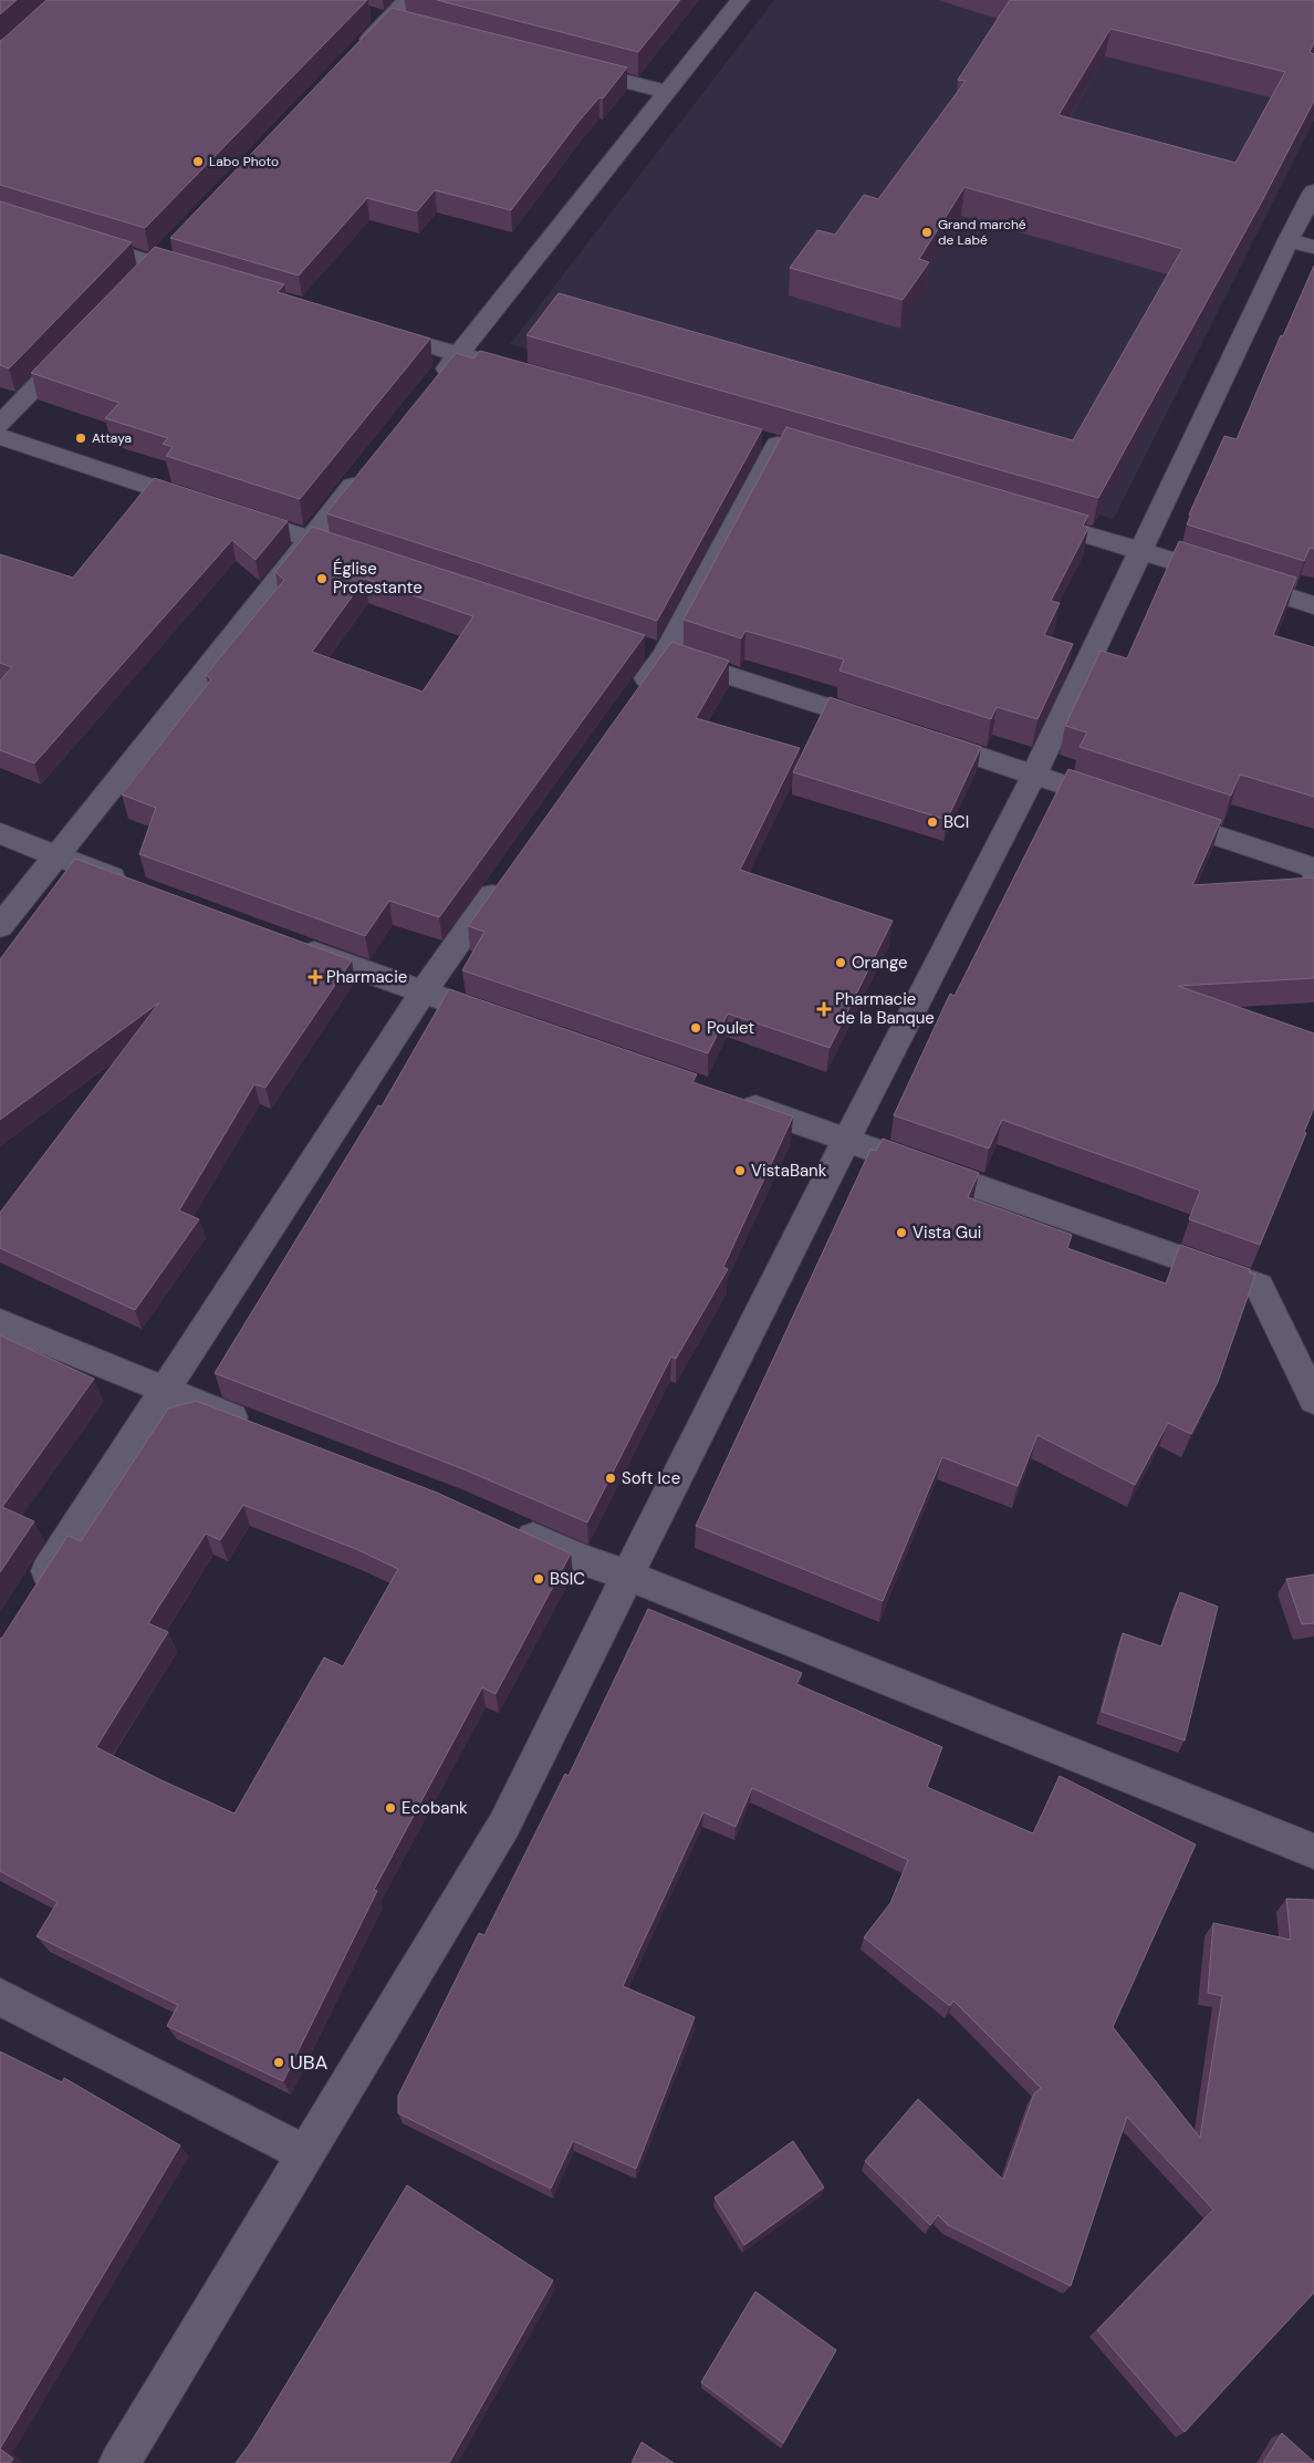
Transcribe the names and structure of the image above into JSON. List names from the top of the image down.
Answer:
{
  "places": {
    "other": [
      "Labo Photo",
      "Grand marché de Labé",
      "Attaya",
      "Église Protestante",
      "BCI",
      "Orange",
      "Poulet",
      "VistaBank",
      "Vista Gui",
      "Soft Ice",
      "BSIC",
      "Ecobank",
      "UBA"
    ],
    "health": ["Pharmacie", "Pharmacie de la Banque"]
  }
}
